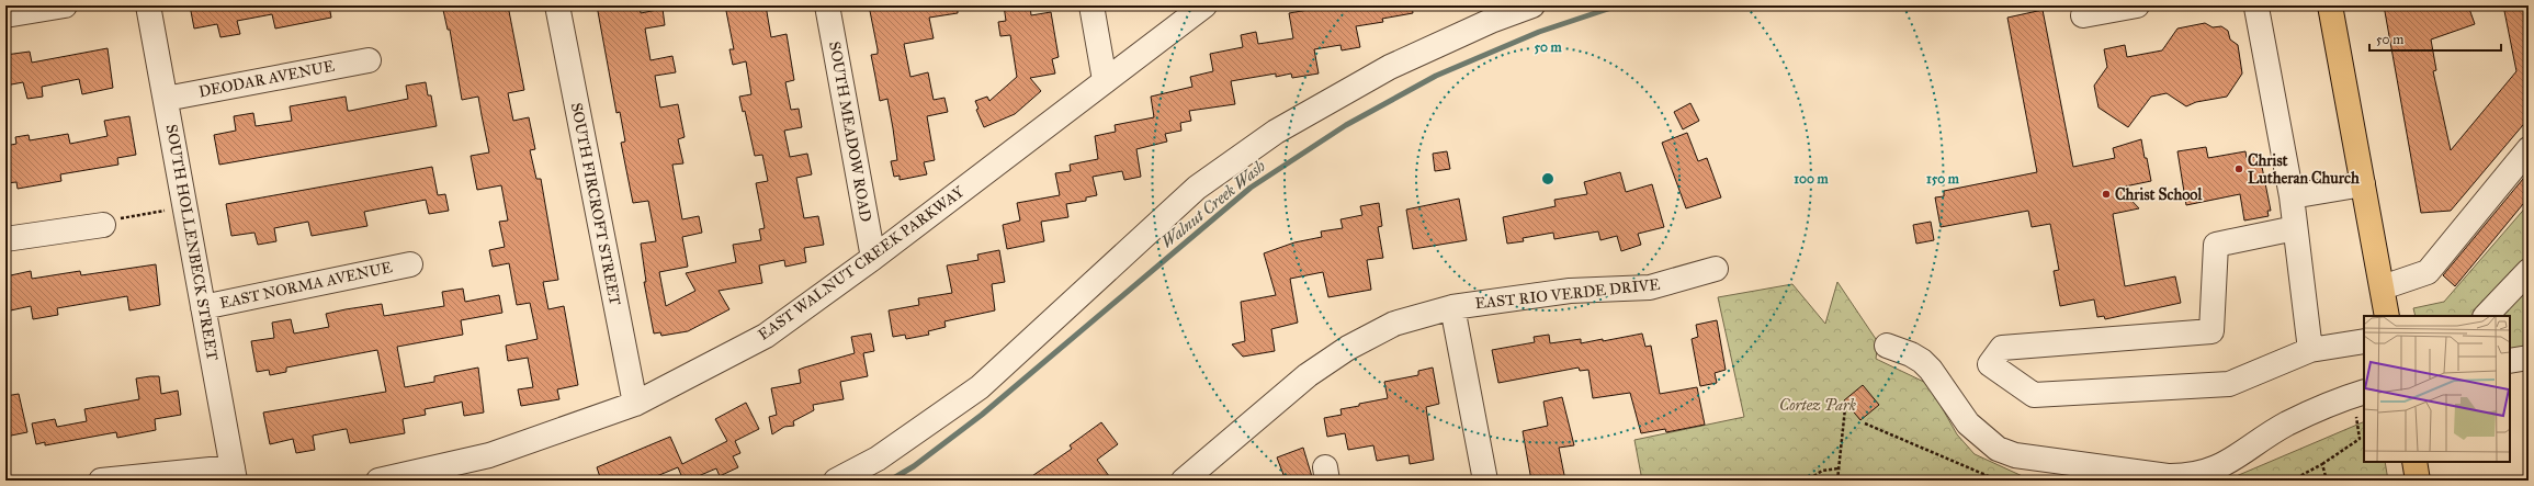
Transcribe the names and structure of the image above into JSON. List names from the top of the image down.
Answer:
{
  "streets": {
    "street": [
      "DEODAR AVENUE",
      "SOUTH MEADOW ROAD",
      "SOUTH FIRCROFT STREET",
      "SOUTH HOLLENBECK STREET",
      "EAST WALNUT CREEK PARKWAY",
      "EAST NORMA AVENUE",
      "EAST RIO VERDE DRIVE"
    ]
  },
  "crossings": [
    ["DEODAR AVENUE", "SOUTH HOLLENBECK STREET"],
    ["SOUTH MEADOW ROAD", "EAST WALNUT CREEK PARKWAY"],
    ["SOUTH FIRCROFT STREET", "EAST WALNUT CREEK PARKWAY"],
    ["SOUTH HOLLENBECK STREET", "EAST NORMA AVENUE"]
  ],
  "water": ["Walnut Creek Wash"],
  "parks": ["Cortez Park"],
  "places": ["Christ Lutheran Church", "Christ School"],
  "scale_bar": "50 m",
  "rings": ["50 m", "100 m", "150 m"]
}
